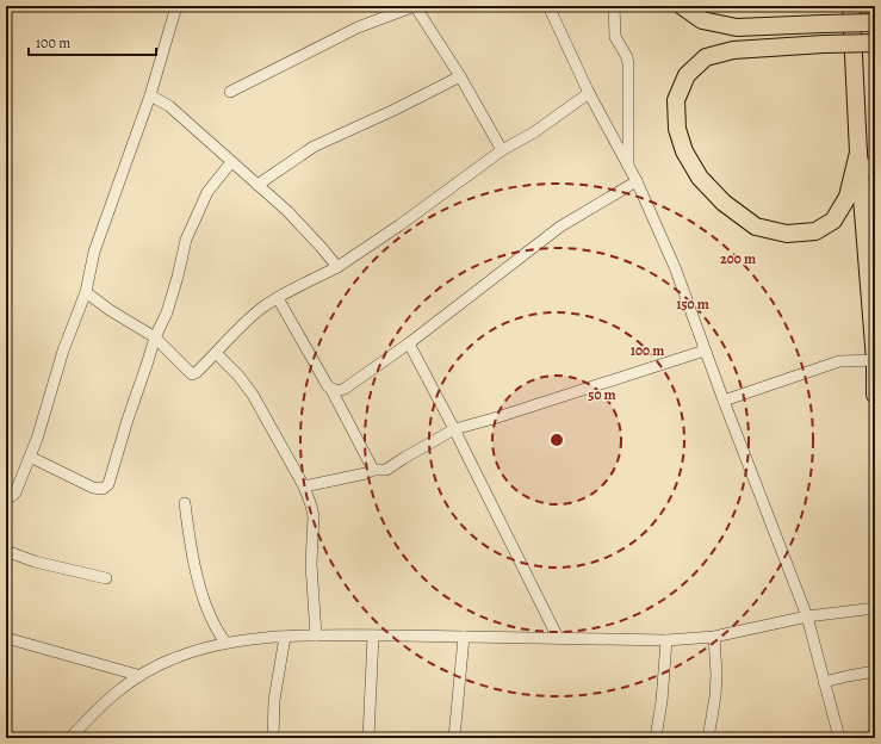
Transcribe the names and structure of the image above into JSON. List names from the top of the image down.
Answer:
{
  "scale_bar": "100 m",
  "rings": [
    "200 m",
    "150 m",
    "100 m",
    "50 m"
  ]
}
